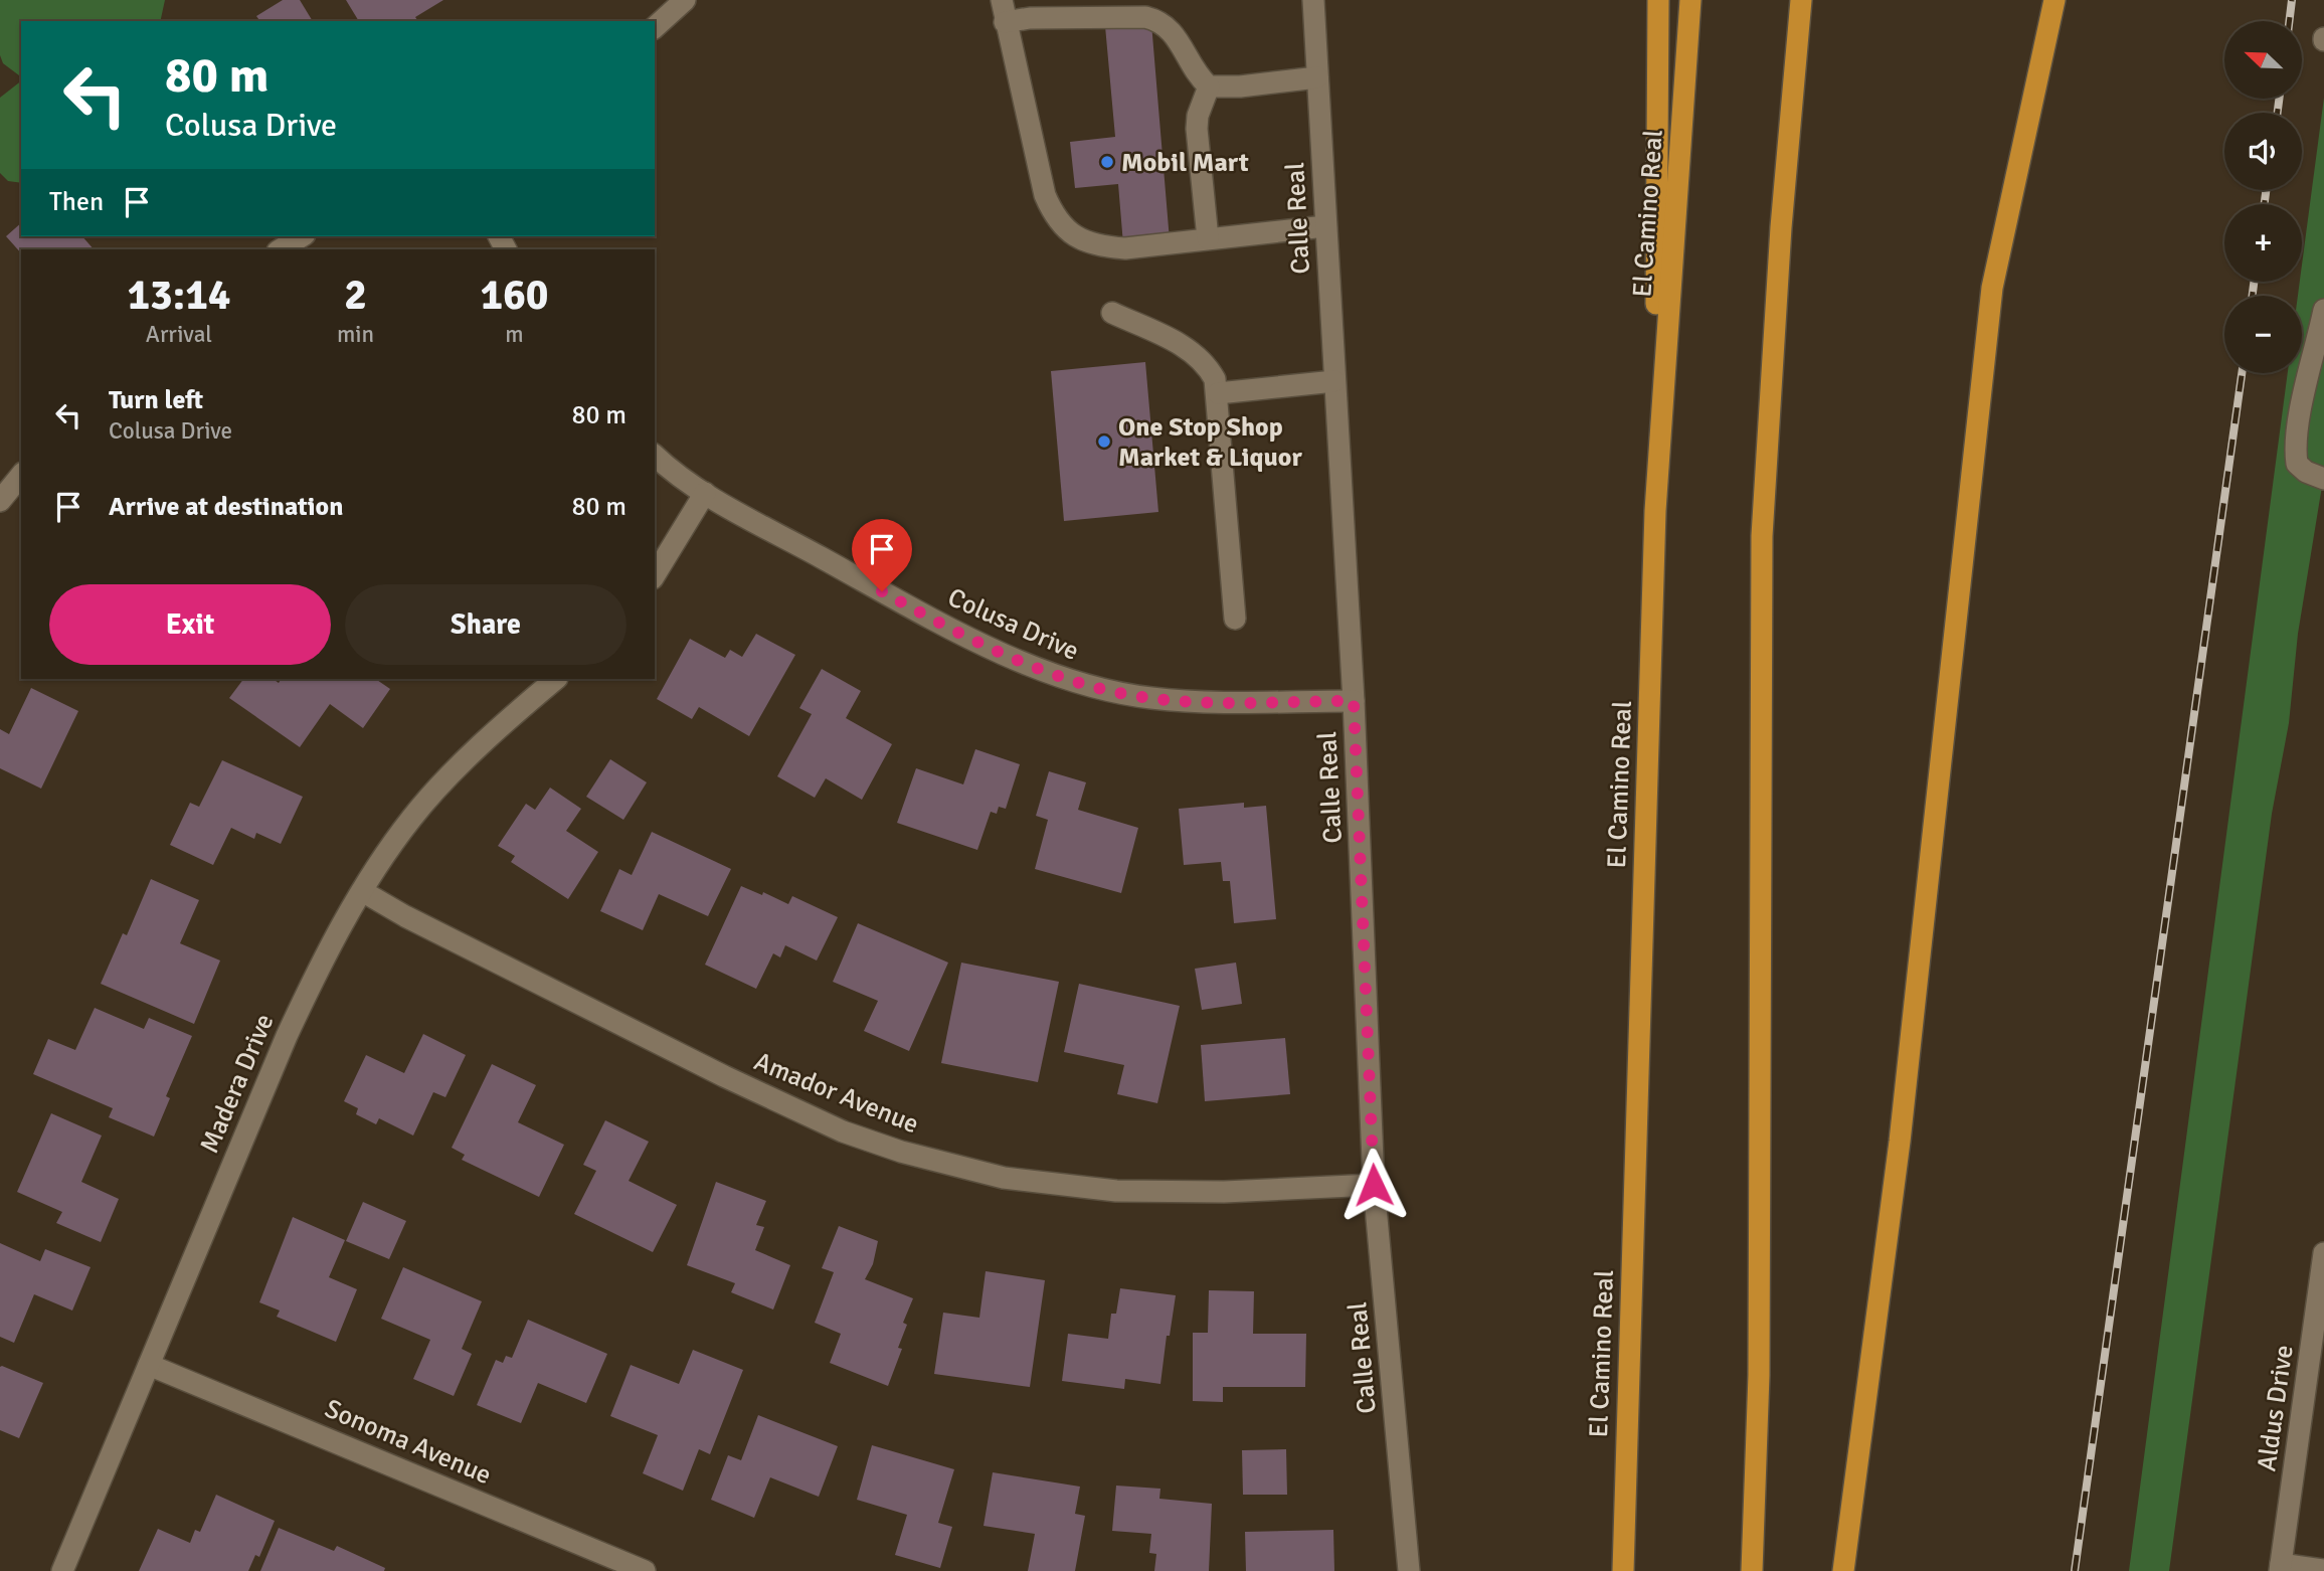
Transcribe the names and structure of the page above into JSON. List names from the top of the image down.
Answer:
{
  "streets": {
    "highway": ["El Camino Real"],
    "street": [
      "Calle Real",
      "Colusa Drive",
      "Madera Drive",
      "Amador Avenue",
      "Aldus Drive",
      "Sonoma Avenue"
    ]
  },
  "crossings": [
    ["Calle Real", "Colusa Drive"],
    ["Calle Real", "Amador Avenue"],
    ["Madera Drive", "Amador Avenue"],
    ["Madera Drive", "Sonoma Avenue"]
  ],
  "places": ["Mobil Mart", "One Stop Shop Market & Liquor"],
  "north": "top left",
  "page": {
    "map_buttons": ["+", "−"],
    "turn": ["80 m", "Colusa Drive"],
    "then": "Then",
    "eta": [
      "13:14",
      "Arrival",
      "2",
      "min",
      "160",
      "m"
    ],
    "list": [
      {
        "name": "Turn left",
        "note": "Colusa Drive",
        "value": "80 m"
      },
      {
        "name": "Arrive at destination",
        "value": "80 m"
      }
    ],
    "buttons": ["Exit", "Share"]
  }
}
